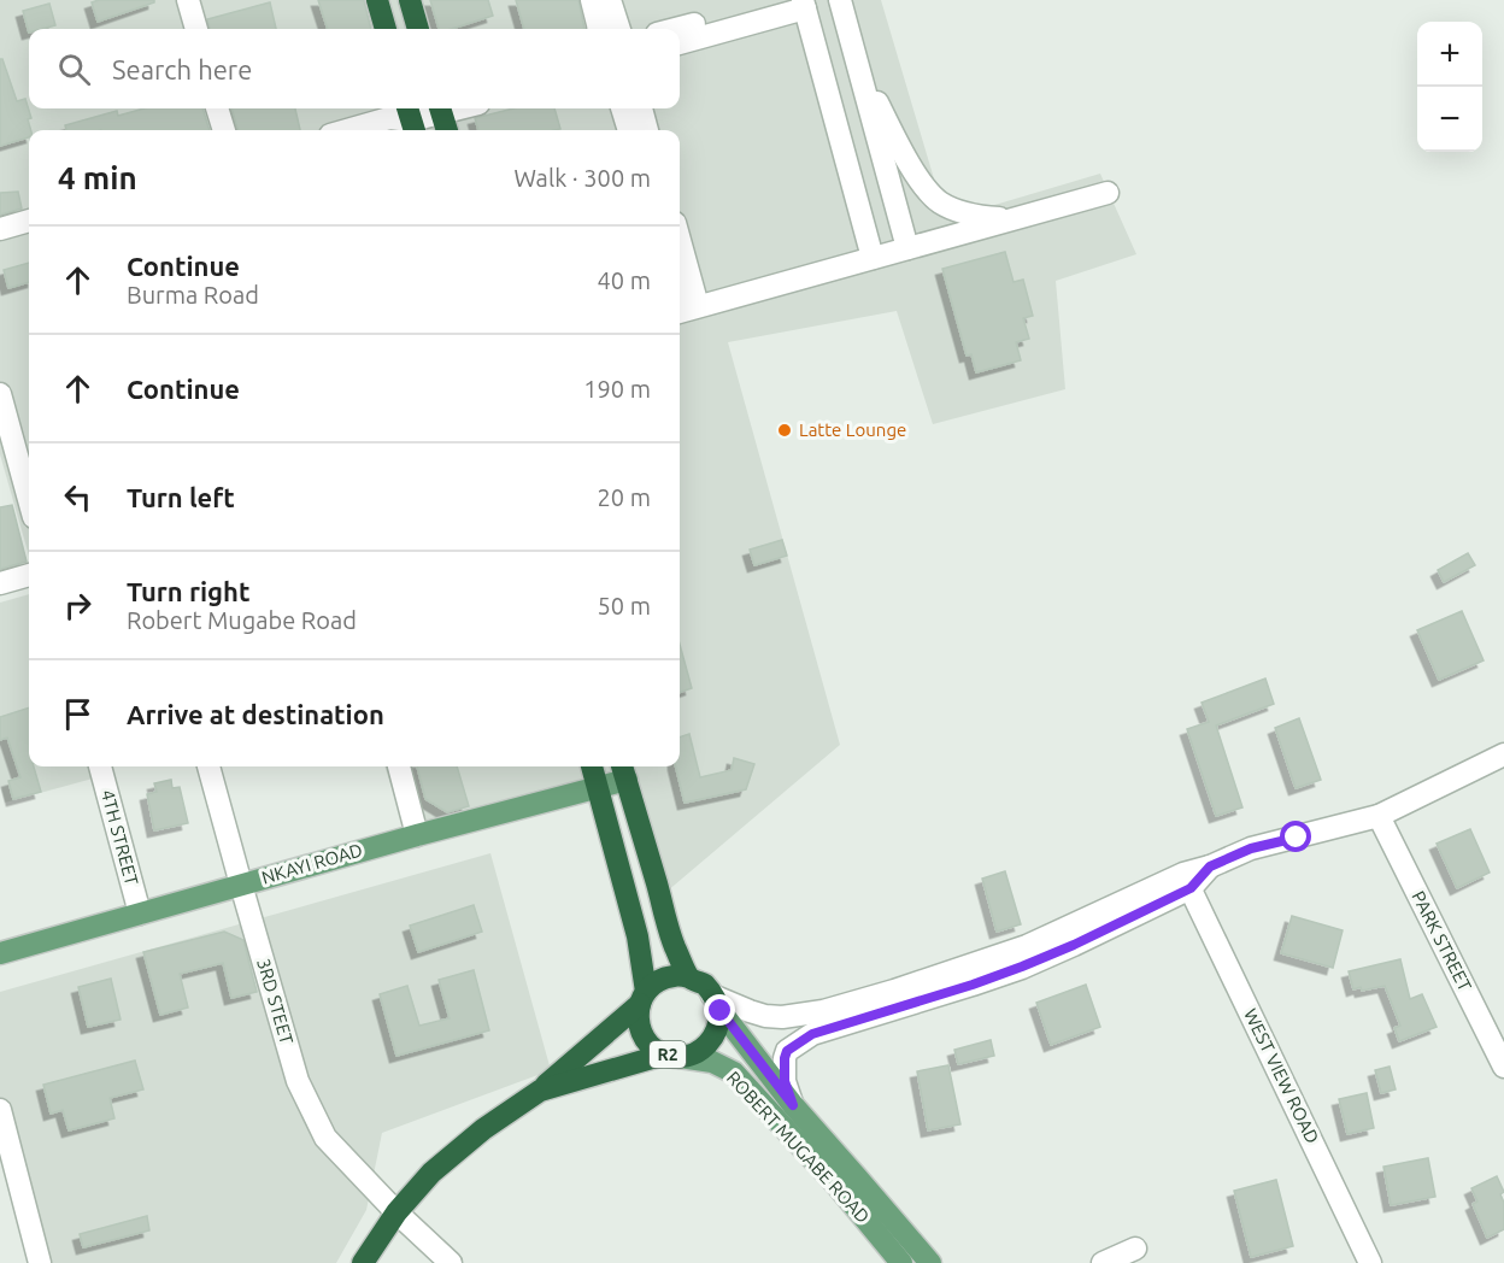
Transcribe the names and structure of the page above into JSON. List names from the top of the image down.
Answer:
{
  "streets": {
    "highway": ["R2"],
    "main road": ["NKAYI ROAD", "ROBERT MUGABE ROAD"],
    "street": [
      "4TH STREET",
      "PARK STREET",
      "3RD STEET",
      "WEST VIEW ROAD"
    ]
  },
  "crossings": [
    ["4TH STREET", "NKAYI ROAD"],
    ["NKAYI ROAD", "3RD STEET"],
    ["NKAYI ROAD", "R2"],
    ["3RD STEET", "R2"],
    ["R2", "ROBERT MUGABE ROAD"]
  ],
  "places": ["Latte Lounge"],
  "page": {
    "map_buttons": ["+", "−"],
    "search": "Search here",
    "heading": ["4 min", "Walk · 300 m"],
    "list": [
      ["Continue", "Burma Road", "40 m"],
      ["Continue", "190 m"],
      ["Turn left", "20 m"],
      ["Turn right", "Robert Mugabe Road", "50 m"],
      "Arrive at destination"
    ]
  }
}
